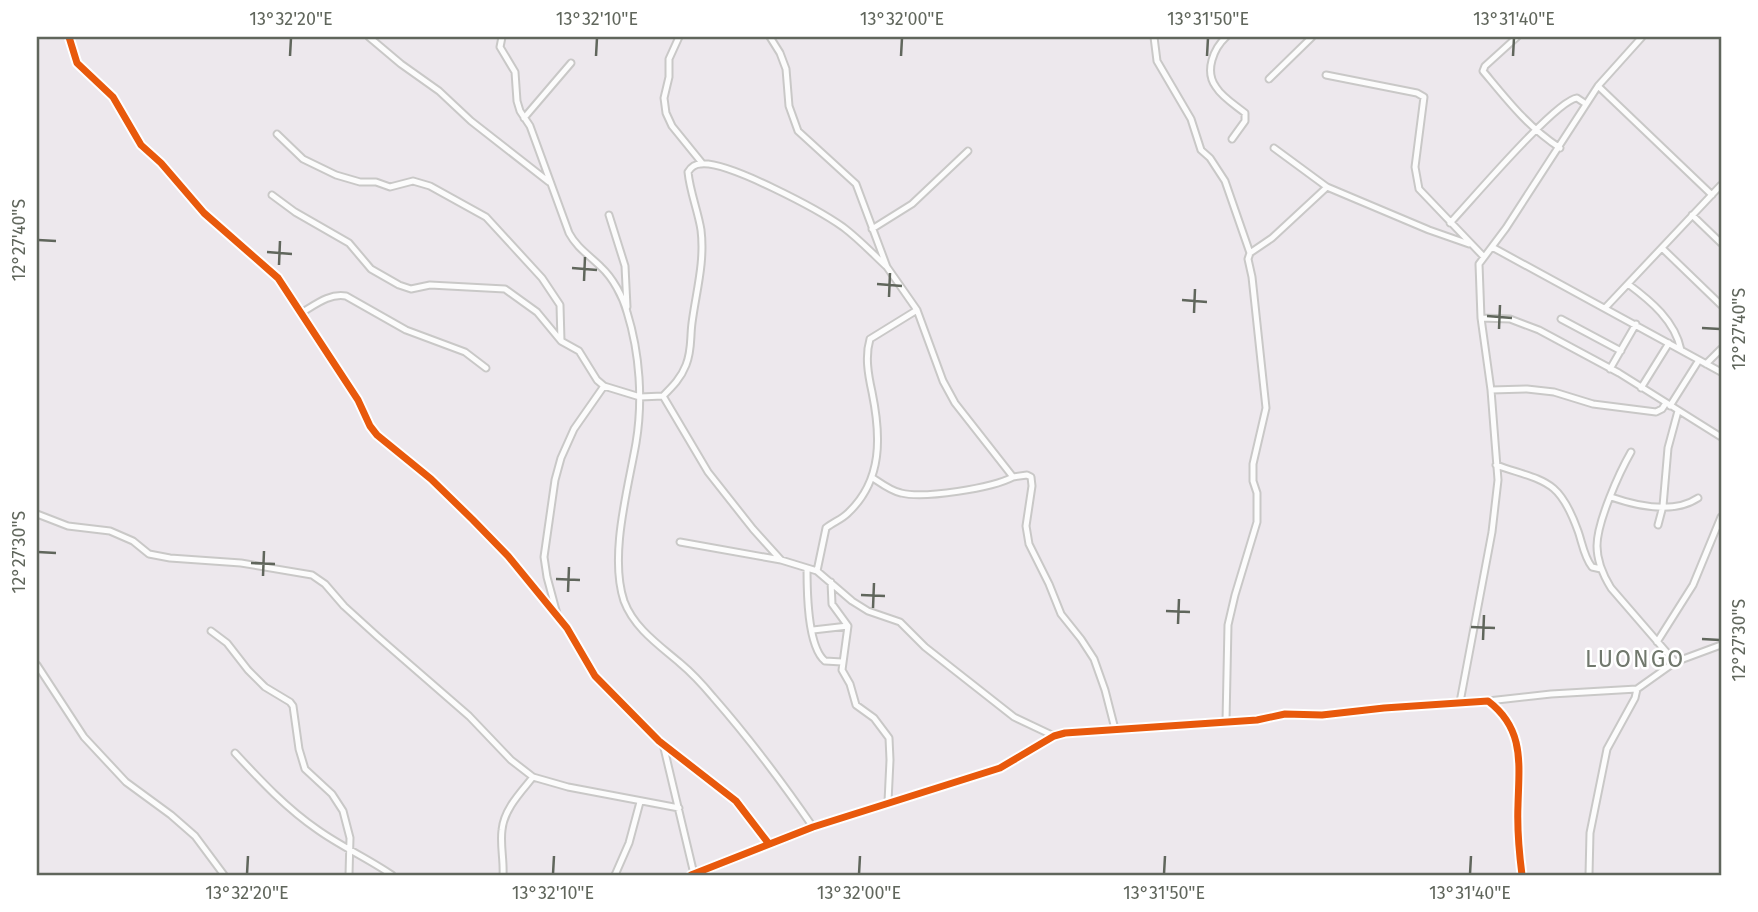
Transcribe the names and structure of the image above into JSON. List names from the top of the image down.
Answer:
{
  "districts": ["LUONGO"],
  "coordinates": [
    "13°32'20\"E",
    "13°32'10\"E",
    "13°32'00\"E",
    "13°31'50\"E",
    "13°31'40\"E",
    "12°27'40\"S",
    "12°27'30\"S"
  ]
}
